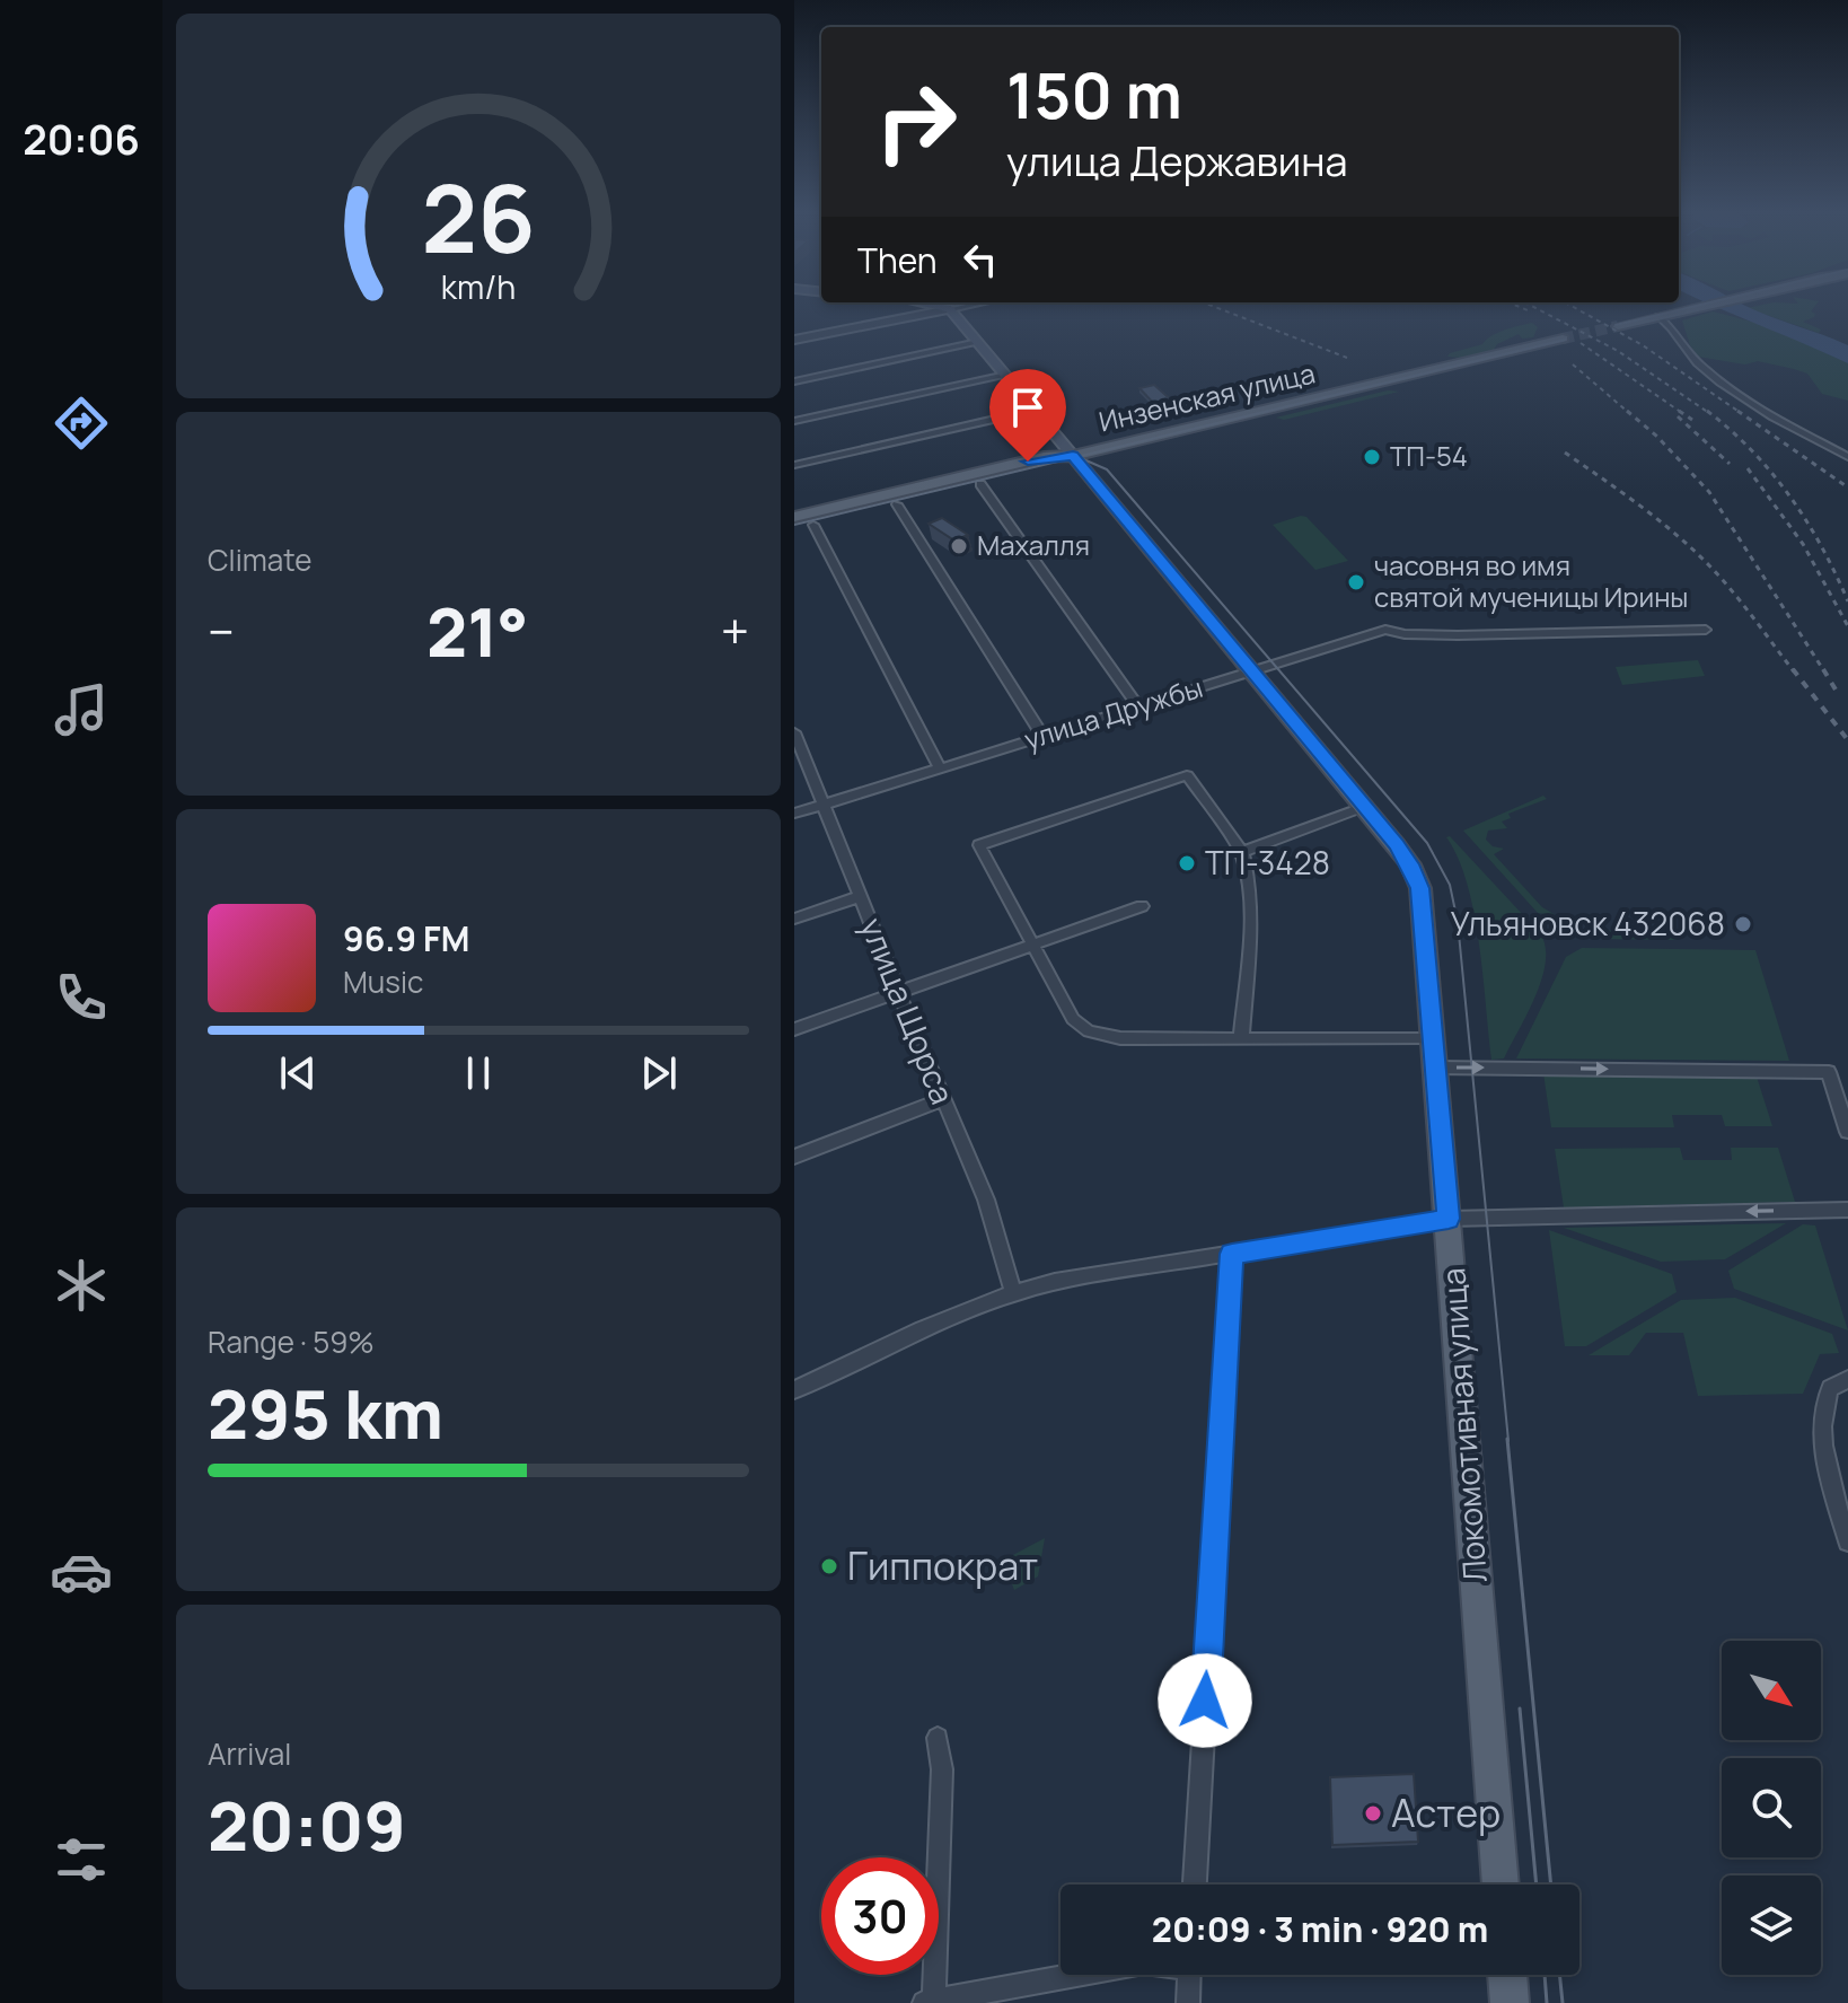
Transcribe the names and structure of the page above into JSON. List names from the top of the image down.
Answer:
{
  "streets": {
    "main road": ["Инзенская улица", "Локомотивная улица"],
    "street": ["улица Дружбы", "улица Щорса"]
  },
  "crossings": [
    ["Инзенская улица", "Локомотивная улица"],
    ["улица Дружбы", "улица Щорса"],
    ["улица Дружбы", "Локомотивная улица"]
  ],
  "places": [
    "ТП-54",
    "Махалля",
    "часовня во имя святой мученицы Ирины",
    "ТП-3428",
    "Ульяновск 432068",
    "Гиппократ",
    "Астер"
  ],
  "north": "bottom right",
  "page": {
    "tabs": "20:06",
    "turn": ["150 m", "улица Державина"],
    "then": "Then",
    "tile": [
      "Climate",
      ["Range · 59%", "295 km"],
      ["Arrival", "20:09"]
    ],
    "heat": ["−", "21°", "+"],
    "song": ["96.9 FM", "Music"],
    "limit": "30",
    "trip": "20:09 · 3 min · 920 m",
    "gauge": ["26", "km/h"]
  }
}
